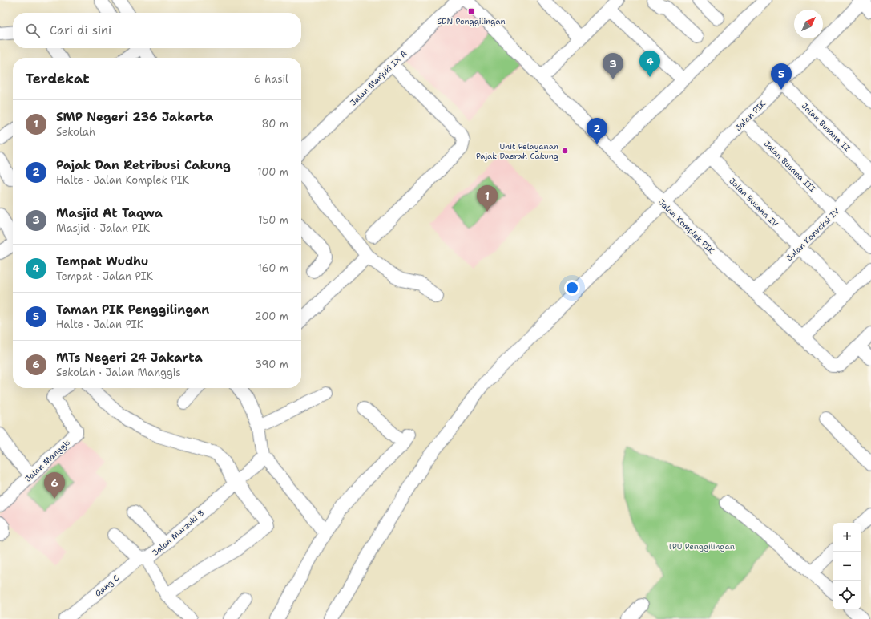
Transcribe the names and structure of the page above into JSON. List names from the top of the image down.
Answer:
{
  "streets": {
    "street": [
      "Jalan Marjuki IX A",
      "Jalan PIK",
      "Jalan Busana II",
      "Jalan Busana III",
      "Jalan Busana IV",
      "Jalan Komplek PIK",
      "Jalan Konveksi IV",
      "Jalan Manggis",
      "Jalan Marzuki 8",
      "Gang C"
    ]
  },
  "crossings": [
    ["Jalan PIK", "Jalan Busana II"],
    ["Jalan PIK", "Jalan Busana III"],
    ["Jalan PIK", "Jalan Busana IV"],
    ["Jalan PIK", "Jalan Komplek PIK"],
    ["Jalan Busana III", "Jalan Konveksi IV"],
    ["Jalan Busana IV", "Jalan Konveksi IV"],
    ["Jalan Komplek PIK", "Jalan Konveksi IV"],
    ["Jalan Marzuki 8", "Gang C"]
  ],
  "parks": ["TPU Penggilingan"],
  "places": {
    "transit": ["SDN Penggilingan"],
    "other": ["Unit Pelayanan Pajak Daerah Cakung"]
  },
  "north": "top right",
  "page": {
    "search": "Cari di sini",
    "pins": [
      "4",
      "3",
      "5",
      "2",
      "1",
      "6"
    ],
    "heading": ["Terdekat", "6 hasil"],
    "list": [
      {
        "mark": "1",
        "name": "SMP Negeri 236 Jakarta",
        "note": "Sekolah",
        "value": "80 m"
      },
      {
        "mark": "2",
        "name": "Pajak Dan Retribusi Cakung",
        "note": "Halte · Jalan Komplek PIK",
        "value": "100 m"
      },
      {
        "mark": "3",
        "name": "Masjid At Taqwa",
        "note": "Masjid · Jalan PIK",
        "value": "150 m"
      },
      {
        "mark": "4",
        "name": "Tempat Wudhu",
        "note": "Tempat · Jalan PIK",
        "value": "160 m"
      },
      {
        "mark": "5",
        "name": "Taman PIK Penggilingan",
        "note": "Halte · Jalan PIK",
        "value": "200 m"
      },
      {
        "mark": "6",
        "name": "MTs Negeri 24 Jakarta",
        "note": "Sekolah · Jalan Manggis",
        "value": "390 m"
      }
    ],
    "map_buttons": ["+", "−"]
  }
}
